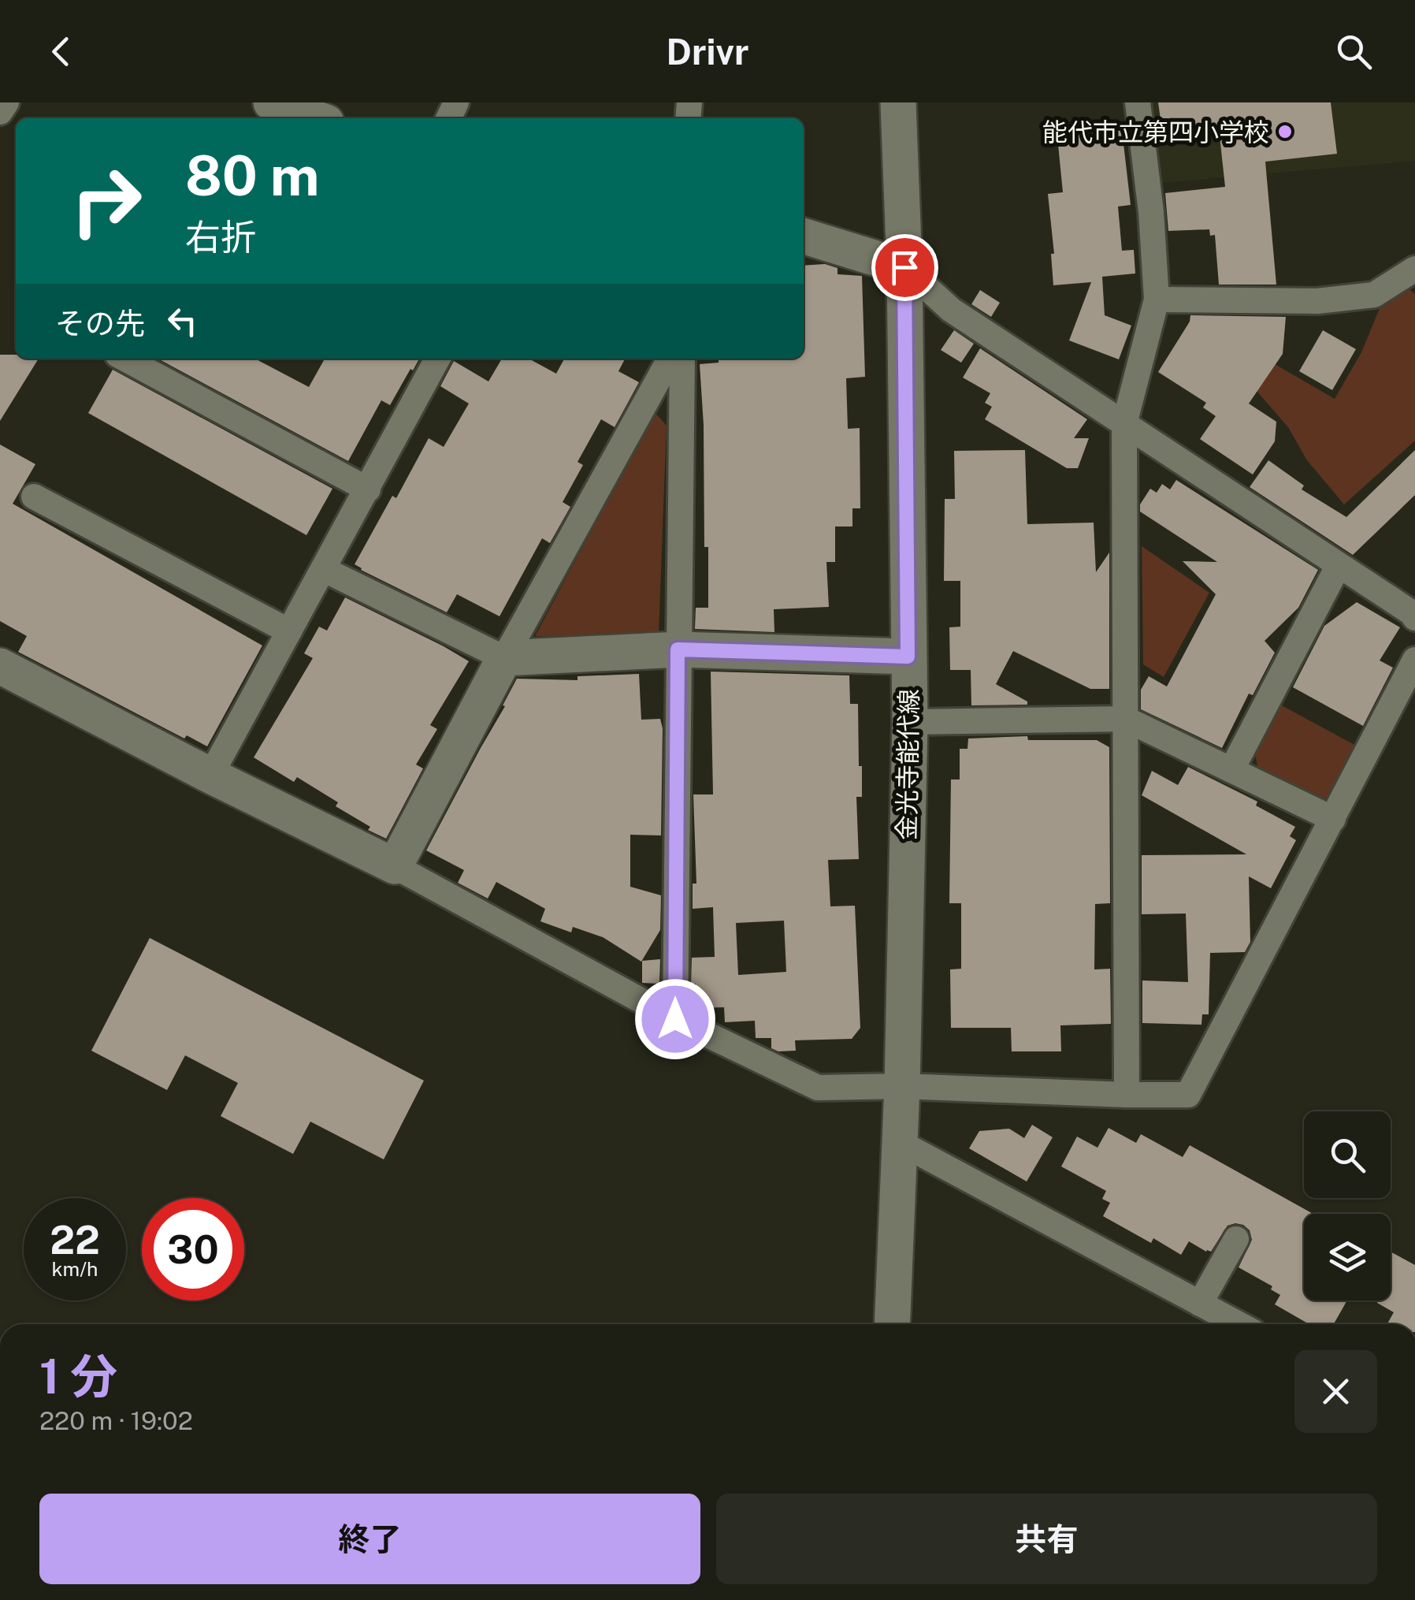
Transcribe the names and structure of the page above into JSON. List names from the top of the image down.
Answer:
{
  "streets": {
    "street": ["金光寺能代線"]
  },
  "places": ["能代市立第四小学校"],
  "page": {
    "header": "Drivr",
    "turn": ["80 m", "右折"],
    "then": "その先",
    "speed": "22 km/h",
    "limit": "30",
    "heading": ["1 分", "220 m · 19:02"],
    "buttons": ["終了", "共有"]
  }
}
